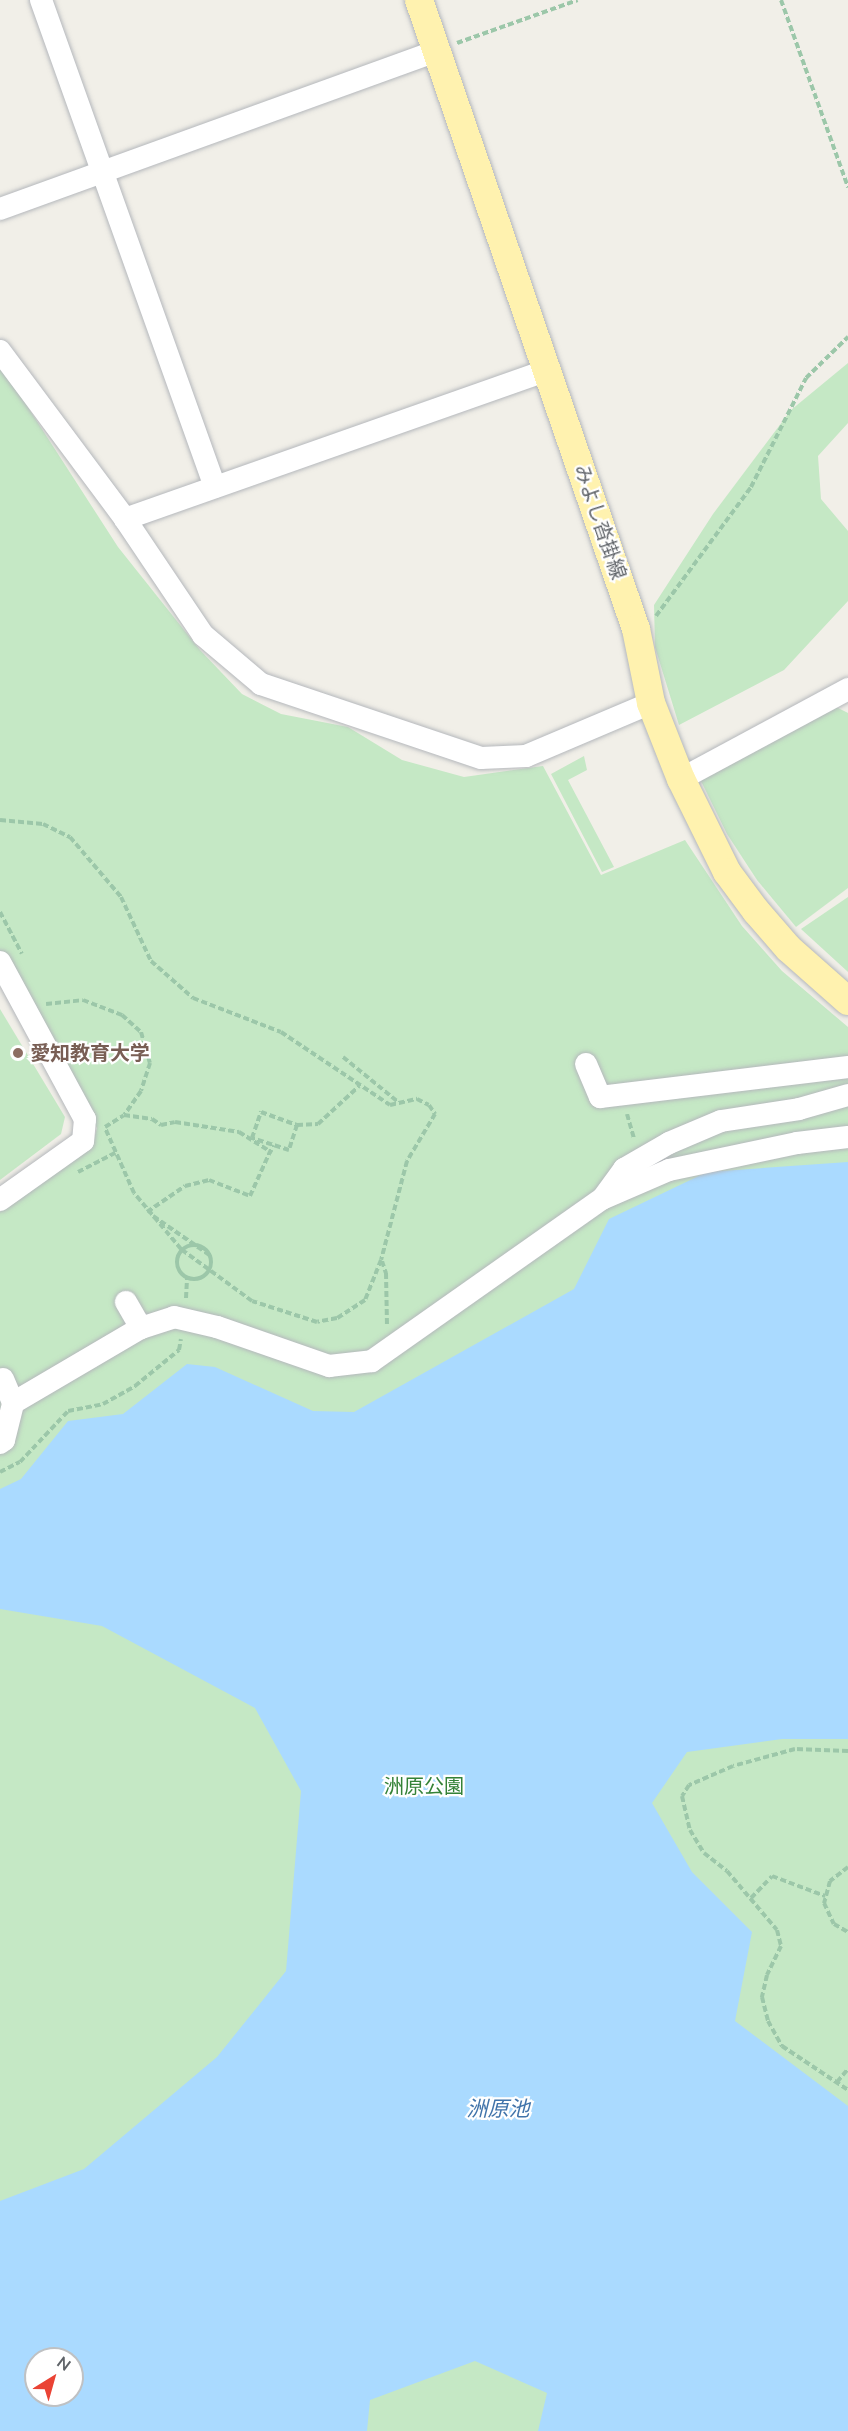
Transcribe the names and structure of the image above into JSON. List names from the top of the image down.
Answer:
{
  "streets": {
    "main road": ["みよし沓掛線"]
  },
  "water": ["洲原池"],
  "parks": ["洲原公園"],
  "places": ["愛知教育大学"],
  "north": "top right"
}
